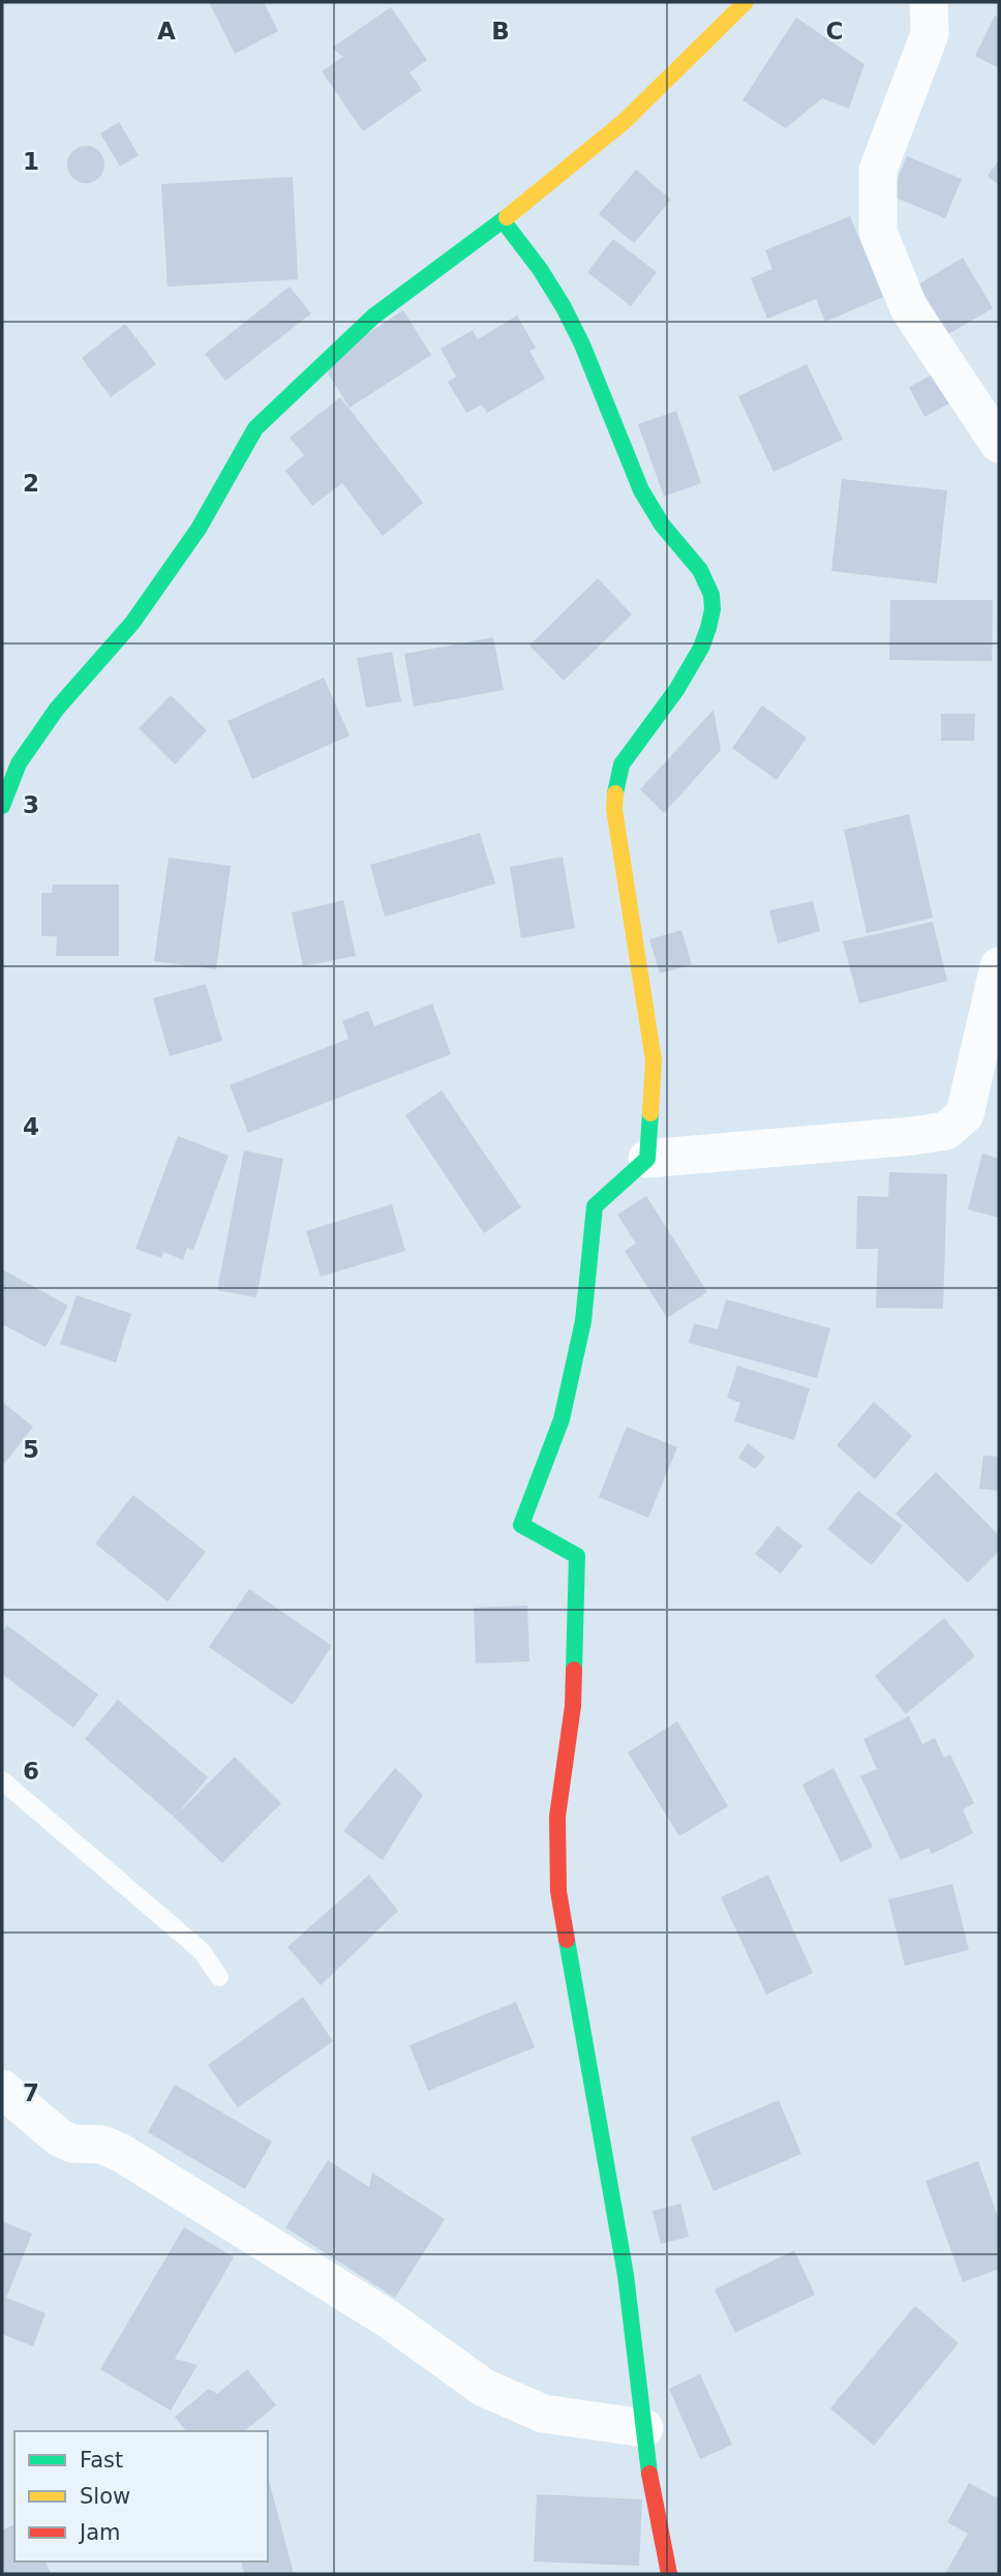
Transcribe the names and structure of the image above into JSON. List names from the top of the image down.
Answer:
{
  "legend": ["Fast", "Slow", "Jam"],
  "grid": {
    "columns": ["A", "B", "C"],
    "rows": [
      "1",
      "2",
      "3",
      "4",
      "5",
      "6",
      "7"
    ]
  }
}
